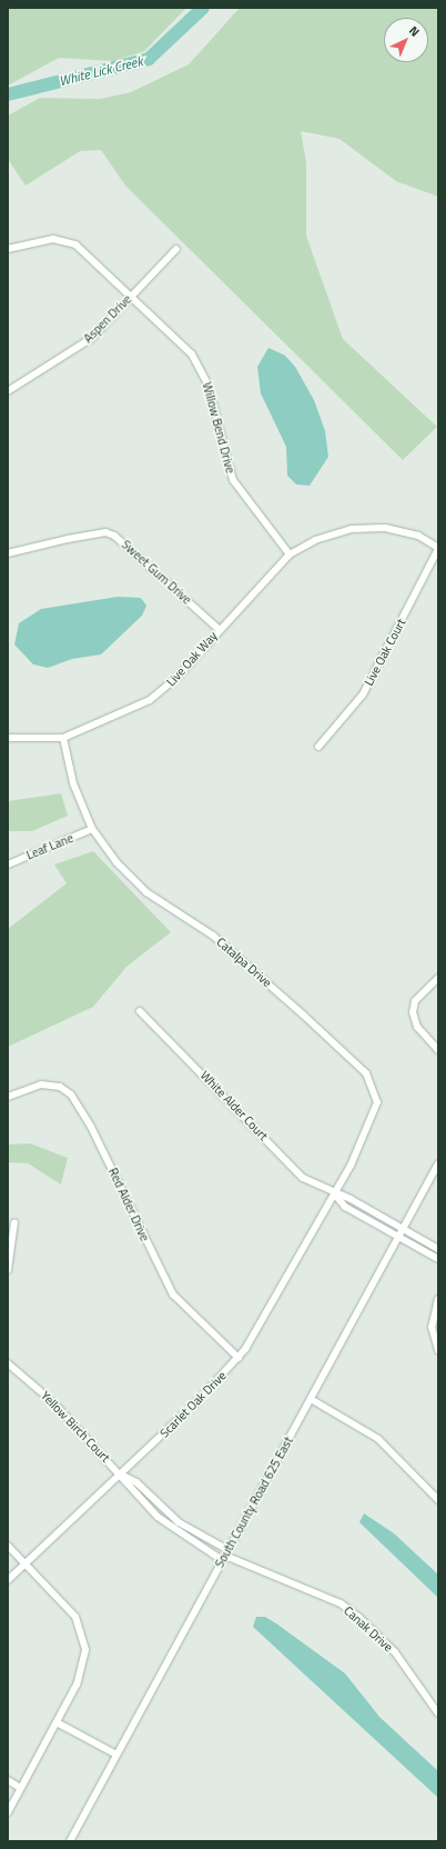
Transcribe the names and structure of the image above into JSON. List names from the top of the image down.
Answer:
{
  "streets": {
    "street": [
      "Aspen Drive",
      "Willow Bend Drive",
      "Sweet Gum Drive",
      "Live Oak Court",
      "Live Oak Way",
      "Leaf Lane",
      "Catalpa Drive",
      "White Alder Court",
      "Red Alder Drive",
      "Scarlet Oak Drive",
      "Yellow Birch Court",
      "South County Road 625 East",
      "Canak Drive"
    ]
  },
  "crossings": [
    ["Aspen Drive", "Willow Bend Drive"],
    ["Willow Bend Drive", "Live Oak Way"],
    ["Sweet Gum Drive", "Live Oak Way"],
    ["Live Oak Way", "Catalpa Drive"],
    ["Leaf Lane", "Catalpa Drive"],
    ["Catalpa Drive", "White Alder Court"],
    ["Catalpa Drive", "Scarlet Oak Drive"],
    ["White Alder Court", "Scarlet Oak Drive"],
    ["White Alder Court", "South County Road 625 East"],
    ["Red Alder Drive", "Scarlet Oak Drive"],
    ["Scarlet Oak Drive", "Yellow Birch Court"],
    ["Yellow Birch Court", "South County Road 625 East"],
    ["Yellow Birch Court", "Canak Drive"],
    ["South County Road 625 East", "Canak Drive"]
  ],
  "water": ["White Lick Creek"],
  "north": "top right"
}
